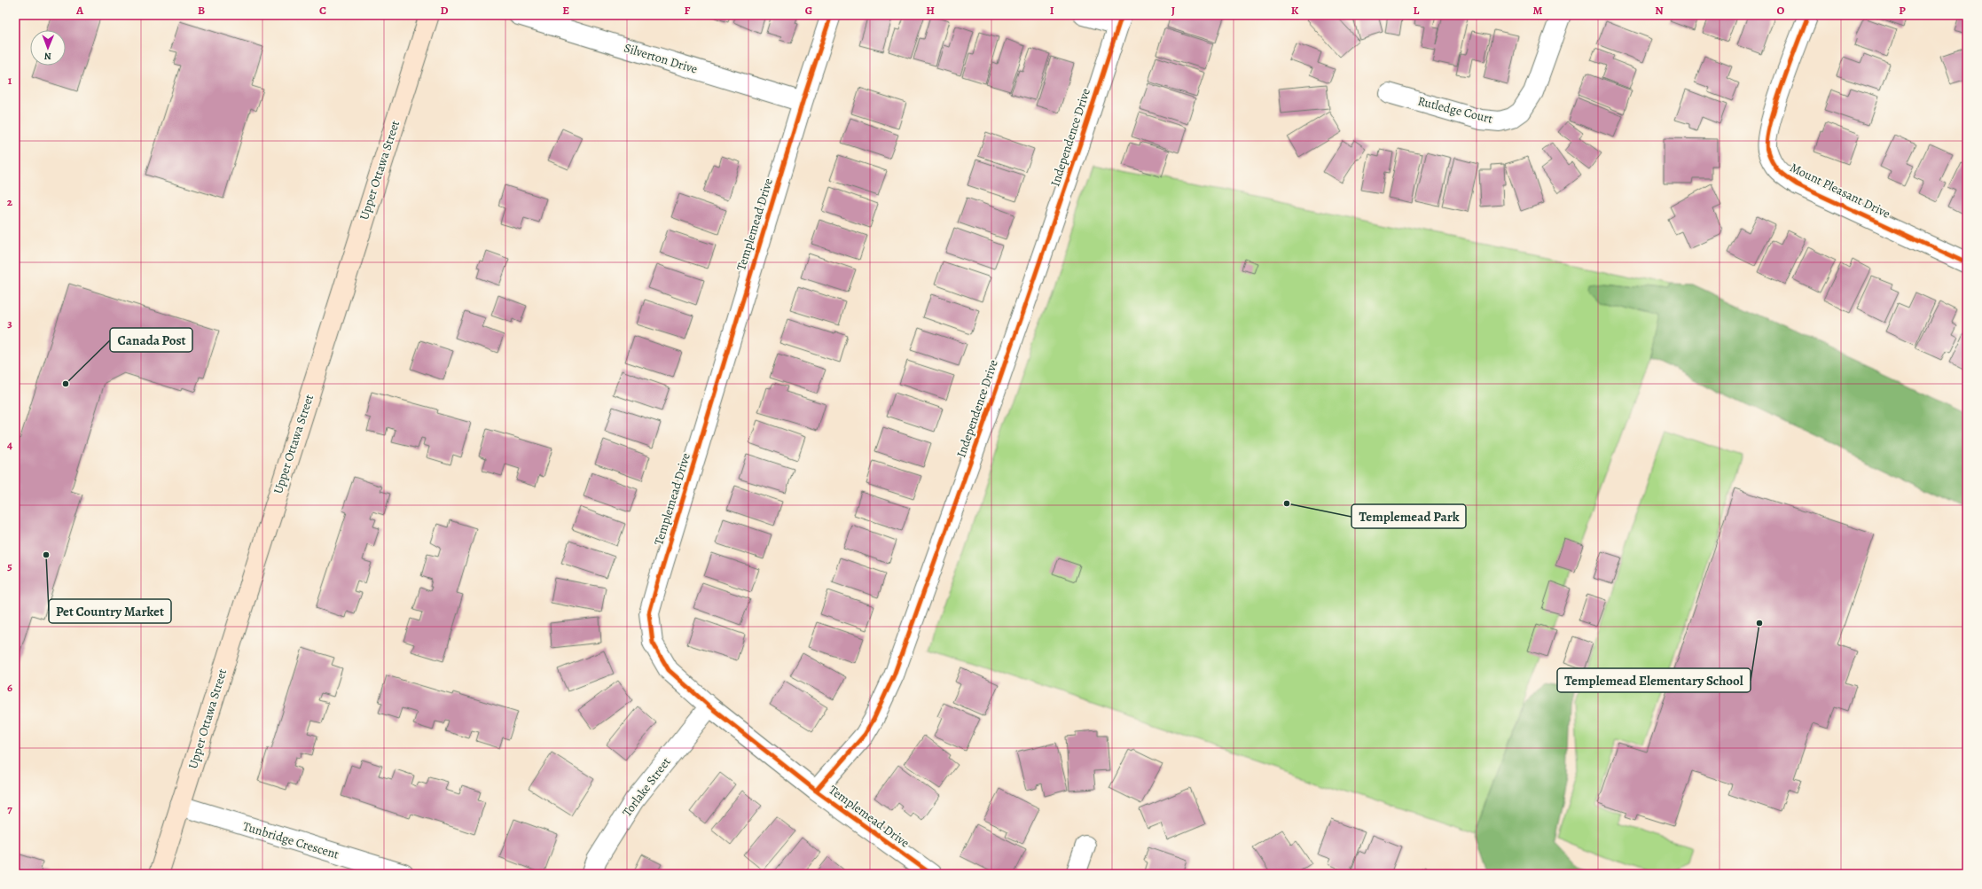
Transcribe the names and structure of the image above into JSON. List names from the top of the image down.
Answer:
{
  "streets": {
    "main road": ["Upper Ottawa Street"],
    "street": [
      "Silverton Drive",
      "Rutledge Court",
      "Independence Drive",
      "Mount Pleasant Drive",
      "Templemead Drive",
      "Torlake Street",
      "Tunbridge Crescent"
    ]
  },
  "crossings": [
    ["Silverton Drive", "Templemead Drive"],
    ["Independence Drive", "Templemead Drive"],
    ["Upper Ottawa Street", "Tunbridge Crescent"],
    ["Templemead Drive", "Torlake Street"]
  ],
  "places": [
    "Canada Post",
    "Templemead Park",
    "Pet Country Market",
    "Templemead Elementary School"
  ],
  "north": "bottom",
  "grid": {
    "columns": [
      "A",
      "B",
      "C",
      "D",
      "E",
      "F",
      "G",
      "H",
      "I",
      "J",
      "K",
      "L",
      "M",
      "N",
      "O",
      "P"
    ],
    "rows": [
      "1",
      "2",
      "3",
      "4",
      "5",
      "6",
      "7"
    ]
  }
}
